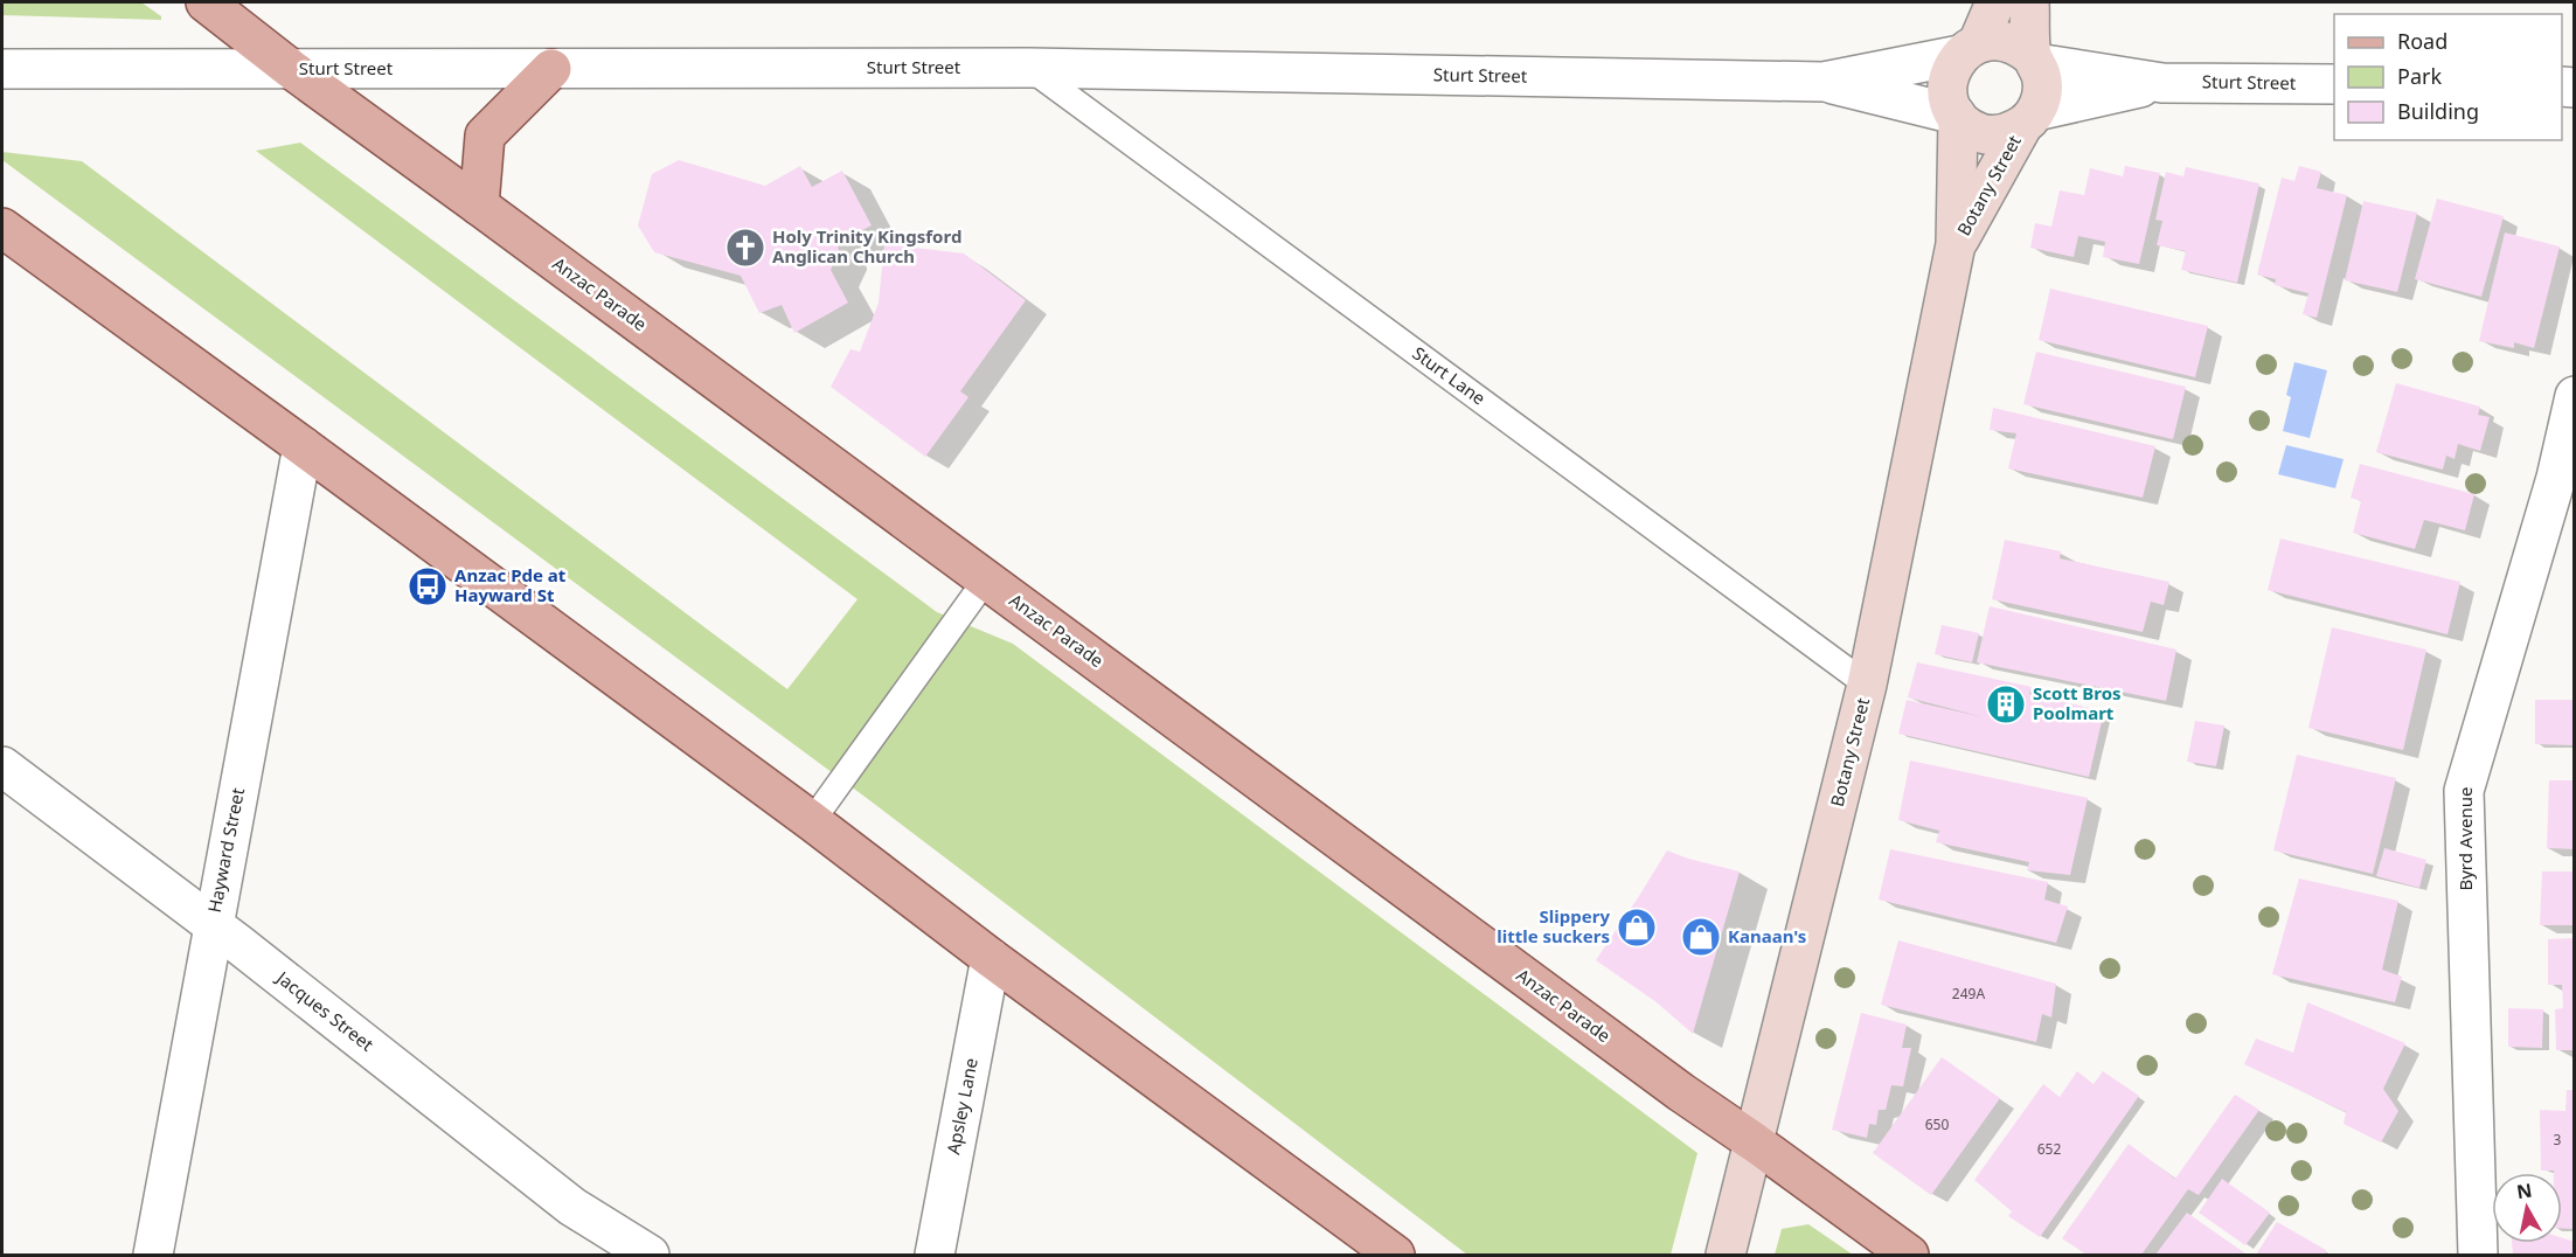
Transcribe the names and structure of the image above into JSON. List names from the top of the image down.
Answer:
{
  "streets": {
    "main road": ["Anzac Parade"],
    "street": [
      "Sturt Street",
      "Botany Street",
      "Byrd Avenue",
      "Hayward Street",
      "Jacques Street",
      "Apsley Lane"
    ],
    "lane": ["Sturt Lane"]
  },
  "crossings": [
    ["Sturt Street", "Botany Street"],
    ["Sturt Street", "Anzac Parade"],
    ["Sturt Street", "Sturt Lane"],
    ["Botany Street", "Anzac Parade"],
    ["Botany Street", "Sturt Lane"],
    ["Hayward Street", "Jacques Street"]
  ],
  "places": {
    "church": ["Holy Trinity Kingsford Anglican Church"],
    "bus stop": ["Anzac Pde at Hayward St"],
    "building": ["Scott Bros Poolmart"],
    "shop": ["Slippery little suckers", "Kanaan's"]
  },
  "house_numbers": [
    "249A",
    "650",
    "3",
    "652"
  ],
  "legend": ["Road", "Park", "Building"],
  "north": "top"
}
